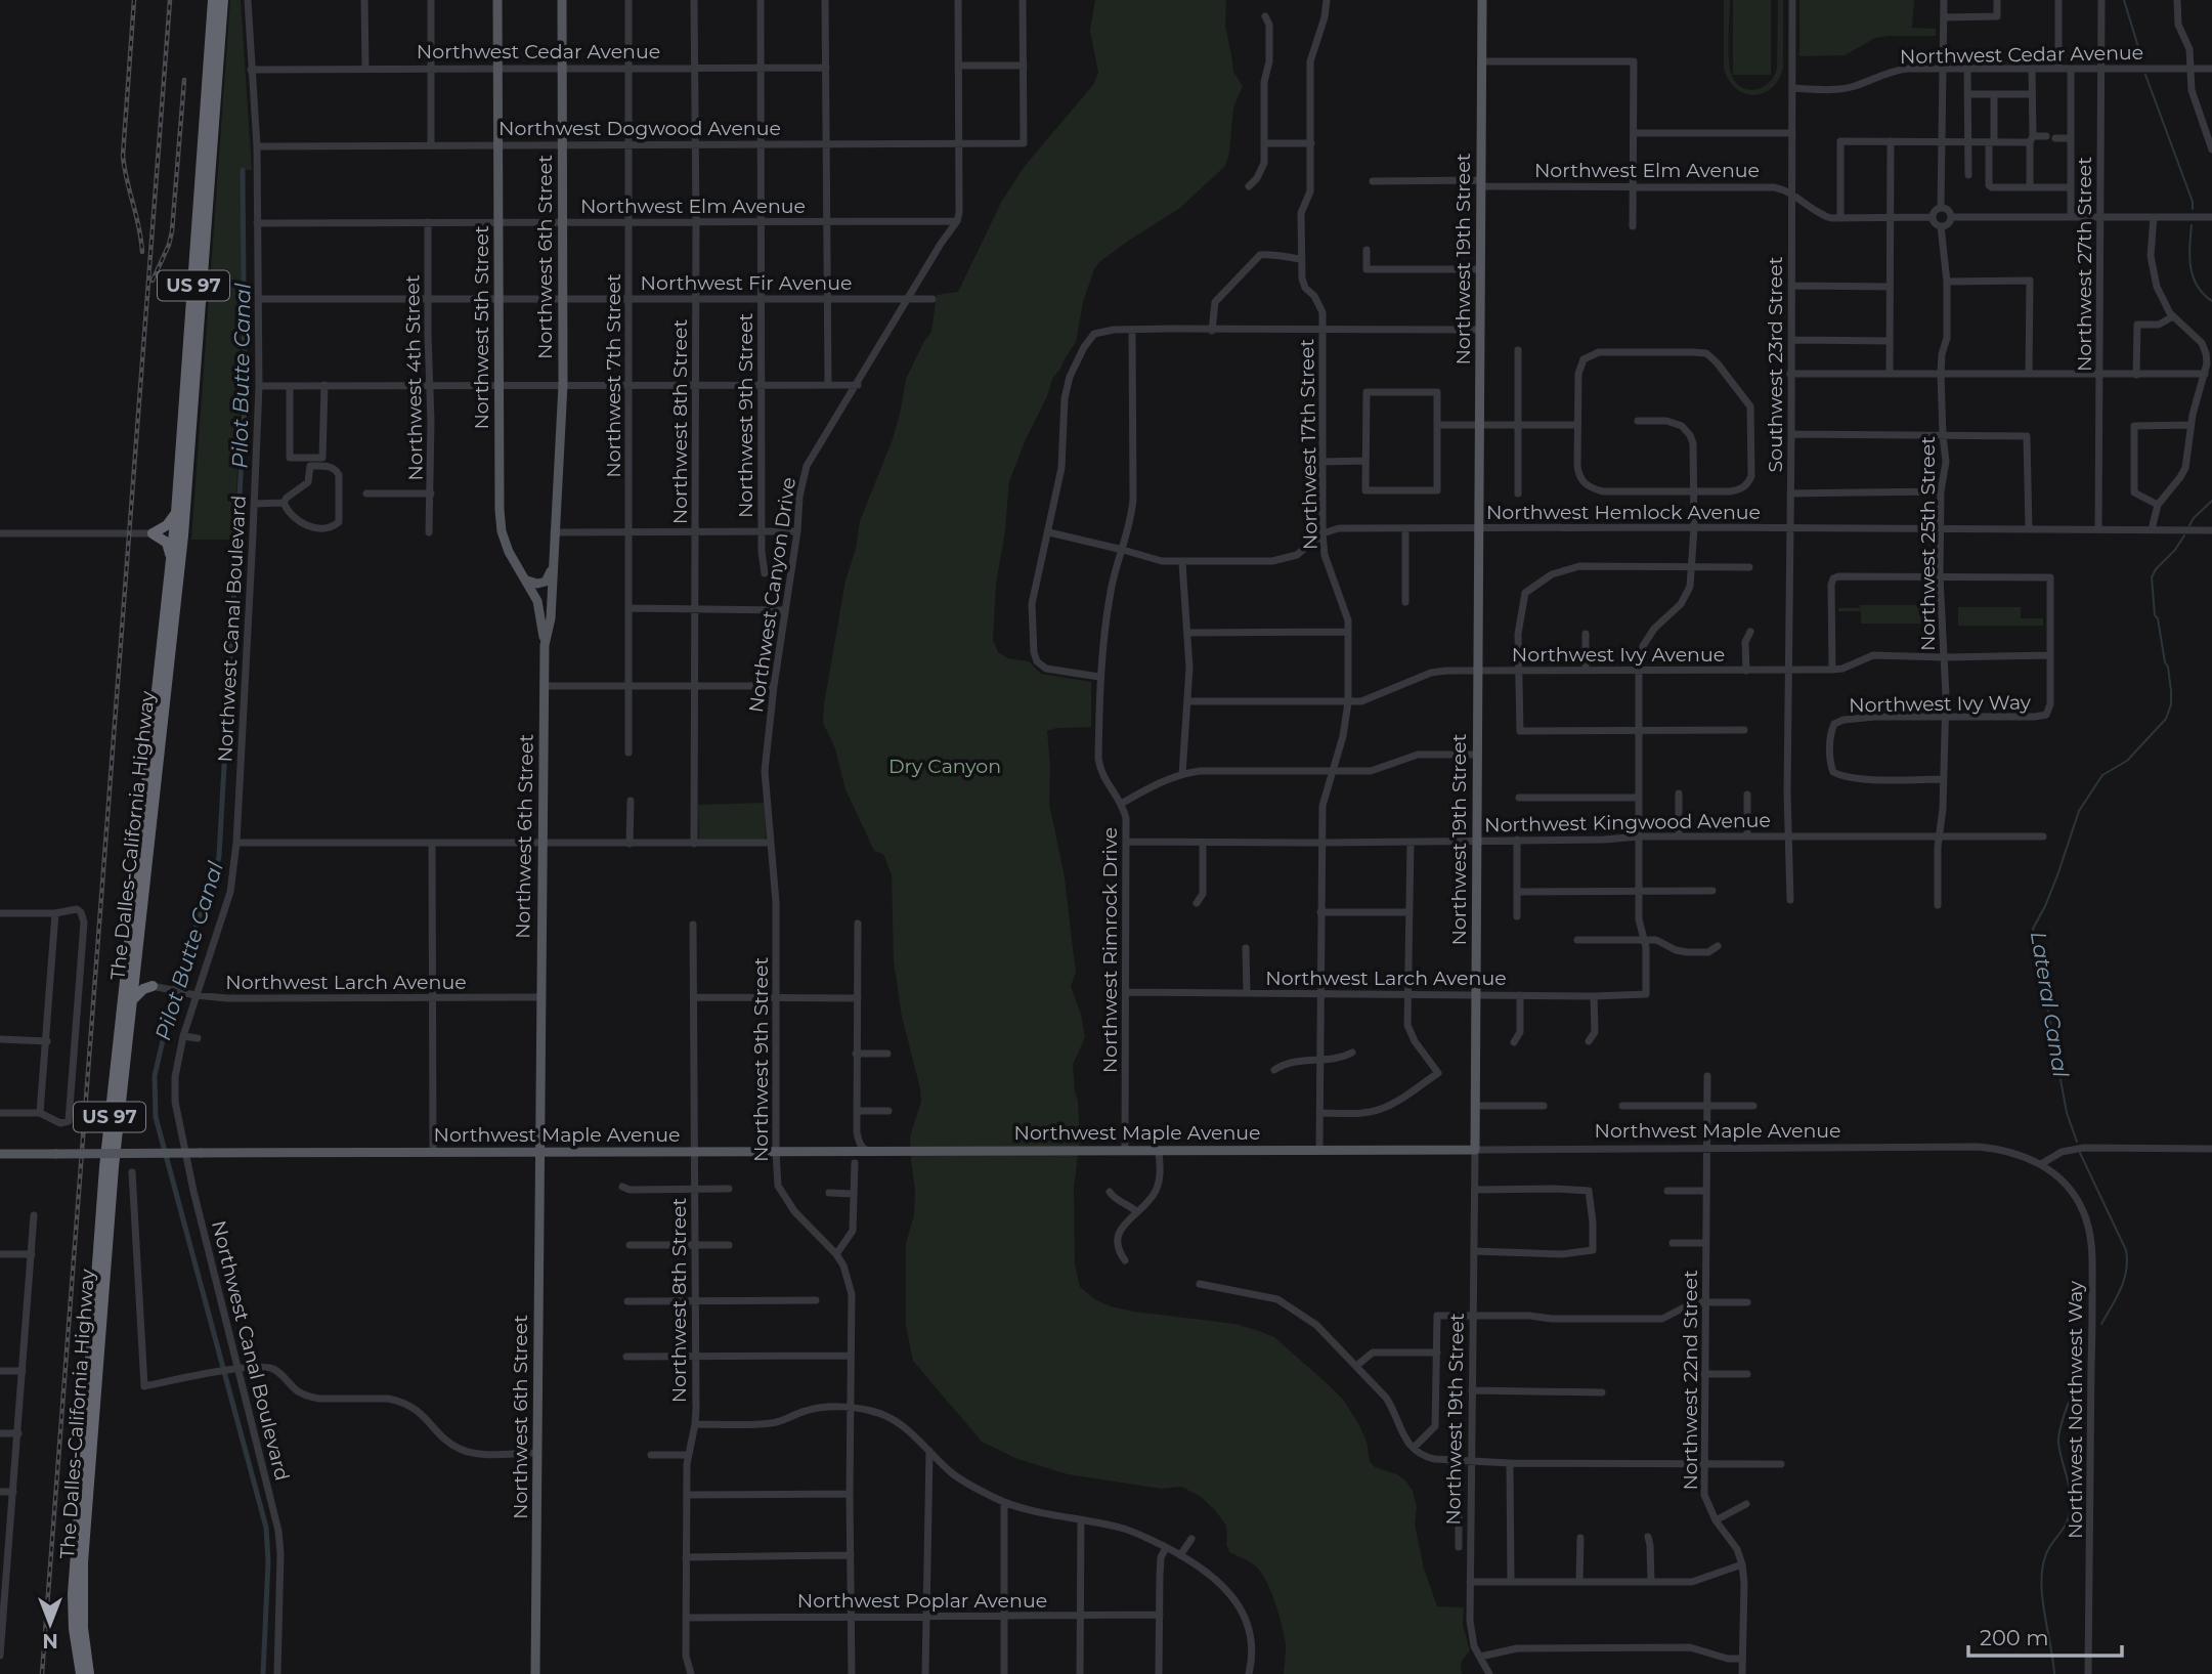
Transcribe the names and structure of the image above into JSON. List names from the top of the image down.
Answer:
{
  "streets": {
    "highway": ["US 97", "The Dalles-California Highway"],
    "main road": [
      "Northwest 6th Street",
      "Northwest 19th Street",
      "Northwest 5th Street",
      "Northwest Maple Avenue"
    ],
    "street": [
      "Northwest Cedar Avenue",
      "Northwest Dogwood Avenue",
      "Northwest Elm Avenue",
      "Northwest 27th Street",
      "Northwest Fir Avenue",
      "Southwest 23rd Street",
      "Northwest 7th Street",
      "Northwest 4th Street",
      "Northwest 9th Street",
      "Northwest 8th Street",
      "Northwest 17th Street",
      "Northwest Hemlock Avenue",
      "Northwest 25th Street",
      "Northwest Canyon Drive",
      "Northwest Canal Boulevard",
      "Northwest Ivy Avenue",
      "Northwest Ivy Way",
      "Northwest Kingwood Avenue",
      "Northwest Rimrock Drive",
      "Northwest Larch Avenue",
      "Northwest 22nd Street",
      "Northwest Northwest Way",
      "Northwest Poplar Avenue"
    ]
  },
  "crossings": [
    ["Northwest Cedar Avenue", "Northwest 6th Street"],
    ["Northwest Cedar Avenue", "Northwest 27th Street"],
    ["Northwest Cedar Avenue", "Northwest 5th Street"],
    ["Northwest Cedar Avenue", "Southwest 23rd Street"],
    ["Northwest Cedar Avenue", "Northwest 7th Street"],
    ["Northwest Cedar Avenue", "Northwest 9th Street"],
    ["Northwest Cedar Avenue", "Northwest 8th Street"],
    ["Northwest Cedar Avenue", "Northwest Canal Boulevard"],
    ["Northwest Dogwood Avenue", "Northwest 6th Street"],
    ["Northwest Dogwood Avenue", "Northwest 5th Street"],
    ["Northwest Dogwood Avenue", "Northwest 7th Street"],
    ["Northwest Dogwood Avenue", "Northwest 9th Street"],
    ["Northwest Dogwood Avenue", "Northwest 8th Street"],
    ["Northwest Dogwood Avenue", "Northwest Canal Boulevard"],
    ["Northwest Elm Avenue", "Northwest 6th Street"],
    ["Northwest Elm Avenue", "Northwest 19th Street"],
    ["Northwest Elm Avenue", "Northwest 5th Street"],
    ["Northwest Elm Avenue", "Southwest 23rd Street"],
    ["Northwest Elm Avenue", "Northwest 7th Street"],
    ["Northwest Elm Avenue", "Northwest 4th Street"],
    ["Northwest Elm Avenue", "Northwest 9th Street"],
    ["Northwest Elm Avenue", "Northwest 8th Street"],
    ["Northwest Elm Avenue", "Northwest 25th Street"],
    ["Northwest Elm Avenue", "Northwest Canyon Drive"],
    ["Northwest Elm Avenue", "Northwest Canal Boulevard"],
    ["Northwest 6th Street", "Northwest Fir Avenue"],
    ["Northwest 6th Street", "Northwest 5th Street"],
    ["Northwest 6th Street", "Northwest Larch Avenue"],
    ["Northwest 6th Street", "Northwest Maple Avenue"],
    ["Northwest 19th Street", "Northwest Hemlock Avenue"],
    ["Northwest 19th Street", "Northwest Ivy Avenue"],
    ["Northwest 19th Street", "Northwest Kingwood Avenue"],
    ["Northwest 19th Street", "Northwest Larch Avenue"],
    ["Northwest 19th Street", "Northwest Maple Avenue"],
    ["Northwest 27th Street", "Northwest Hemlock Avenue"],
    ["Northwest Fir Avenue", "Northwest 5th Street"],
    ["Northwest Fir Avenue", "Northwest 7th Street"],
    ["Northwest Fir Avenue", "Northwest 4th Street"],
    ["Northwest Fir Avenue", "Northwest 9th Street"],
    ["Northwest Fir Avenue", "Northwest 8th Street"],
    ["Northwest Fir Avenue", "Northwest Canyon Drive"],
    ["Northwest Fir Avenue", "Northwest Canal Boulevard"],
    ["Southwest 23rd Street", "Northwest Hemlock Avenue"],
    ["Southwest 23rd Street", "Northwest Ivy Avenue"],
    ["Southwest 23rd Street", "Northwest Kingwood Avenue"],
    ["Northwest 9th Street", "Northwest Canyon Drive"],
    ["Northwest 9th Street", "Northwest Maple Avenue"],
    ["Northwest 8th Street", "Northwest Maple Avenue"],
    ["Northwest 8th Street", "Northwest Poplar Avenue"],
    ["Northwest 17th Street", "Northwest Hemlock Avenue"],
    ["Northwest 17th Street", "Northwest Ivy Avenue"],
    ["Northwest 17th Street", "Northwest Kingwood Avenue"],
    ["Northwest 17th Street", "Northwest Larch Avenue"],
    ["Northwest 17th Street", "Northwest Maple Avenue"],
    ["Northwest Hemlock Avenue", "Northwest 25th Street"],
    ["Northwest 25th Street", "Northwest Ivy Avenue"],
    ["Northwest 25th Street", "Northwest Ivy Way"],
    ["Northwest 25th Street", "Northwest Kingwood Avenue"],
    ["Northwest Canal Boulevard", "Northwest Larch Avenue"],
    ["Northwest Ivy Avenue", "Northwest Ivy Way"],
    ["Northwest Kingwood Avenue", "Northwest Rimrock Drive"],
    ["Northwest Rimrock Drive", "Northwest Larch Avenue"],
    ["Northwest Rimrock Drive", "Northwest Maple Avenue"],
    ["Northwest Maple Avenue", "Northwest 22nd Street"],
    ["Northwest Maple Avenue", "Northwest Northwest Way"]
  ],
  "water": ["Pilot Butte Canal", "Lateral Canal"],
  "parks": ["Dry Canyon"],
  "scale_bar": "200 m",
  "north": "bottom"
}
